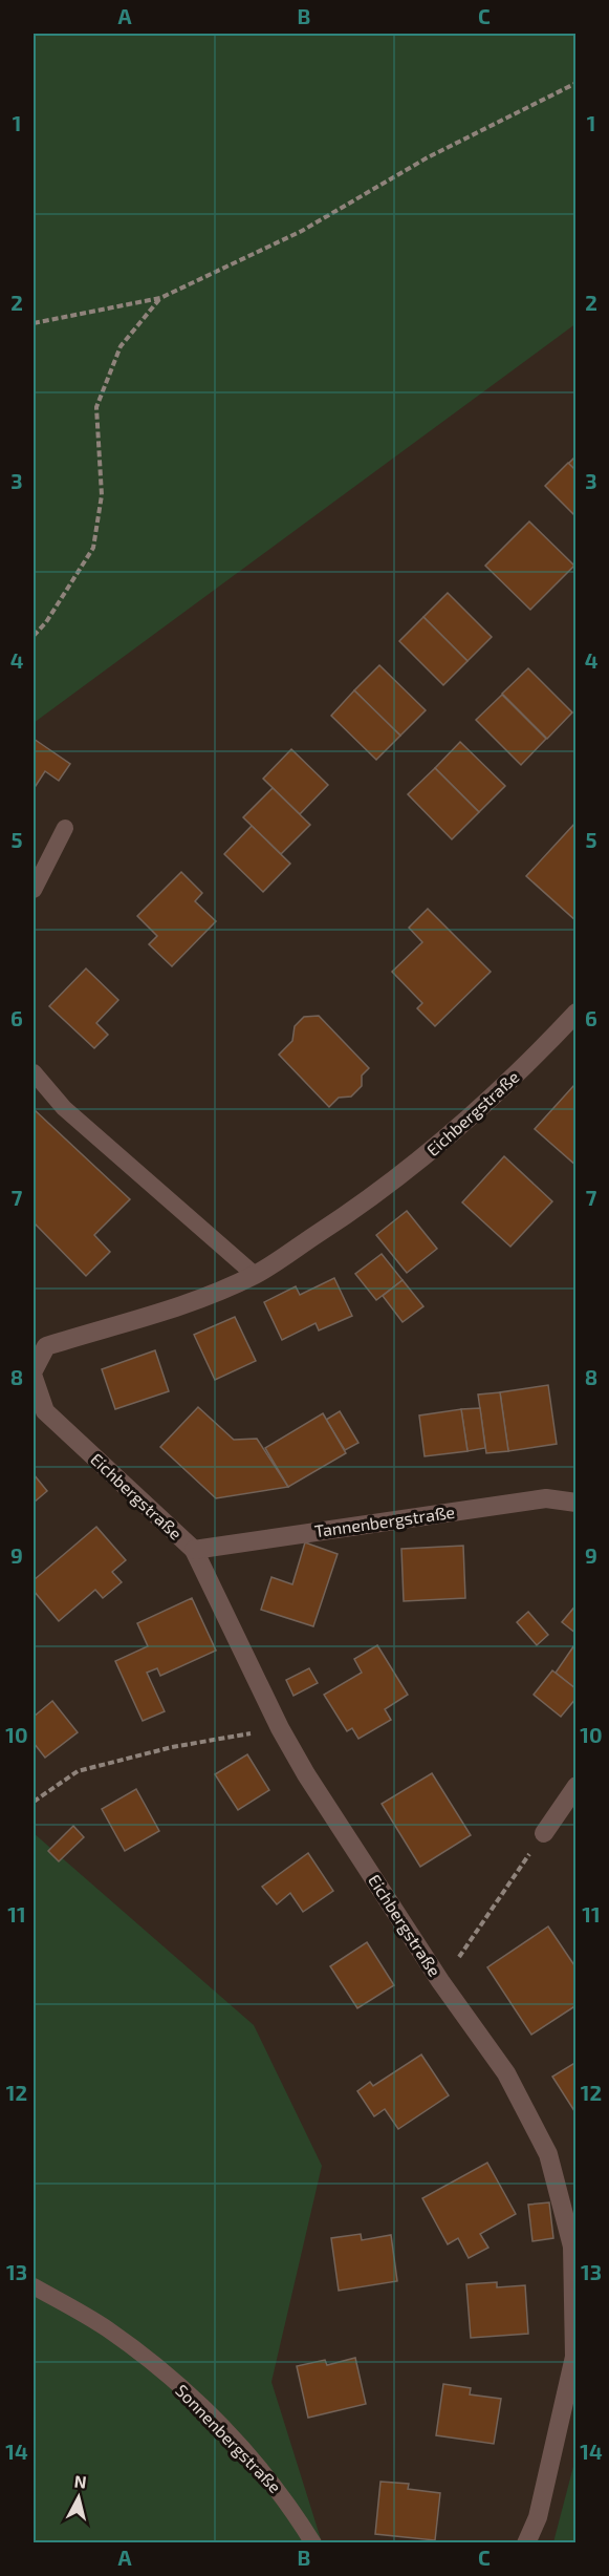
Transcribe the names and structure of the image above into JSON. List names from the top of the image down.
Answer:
{
  "streets": {
    "street": ["Eichbergstraße", "Tannenbergstraße"],
    "lane": ["Sonnenbergstraße"]
  },
  "crossings": [
    ["Eichbergstraße", "Tannenbergstraße"]
  ],
  "north": "top",
  "grid": {
    "columns": ["A", "B", "C"],
    "rows": [
      "1",
      "2",
      "3",
      "4",
      "5",
      "6",
      "7",
      "8",
      "9",
      "10",
      "11",
      "12",
      "13",
      "14"
    ]
  }
}
